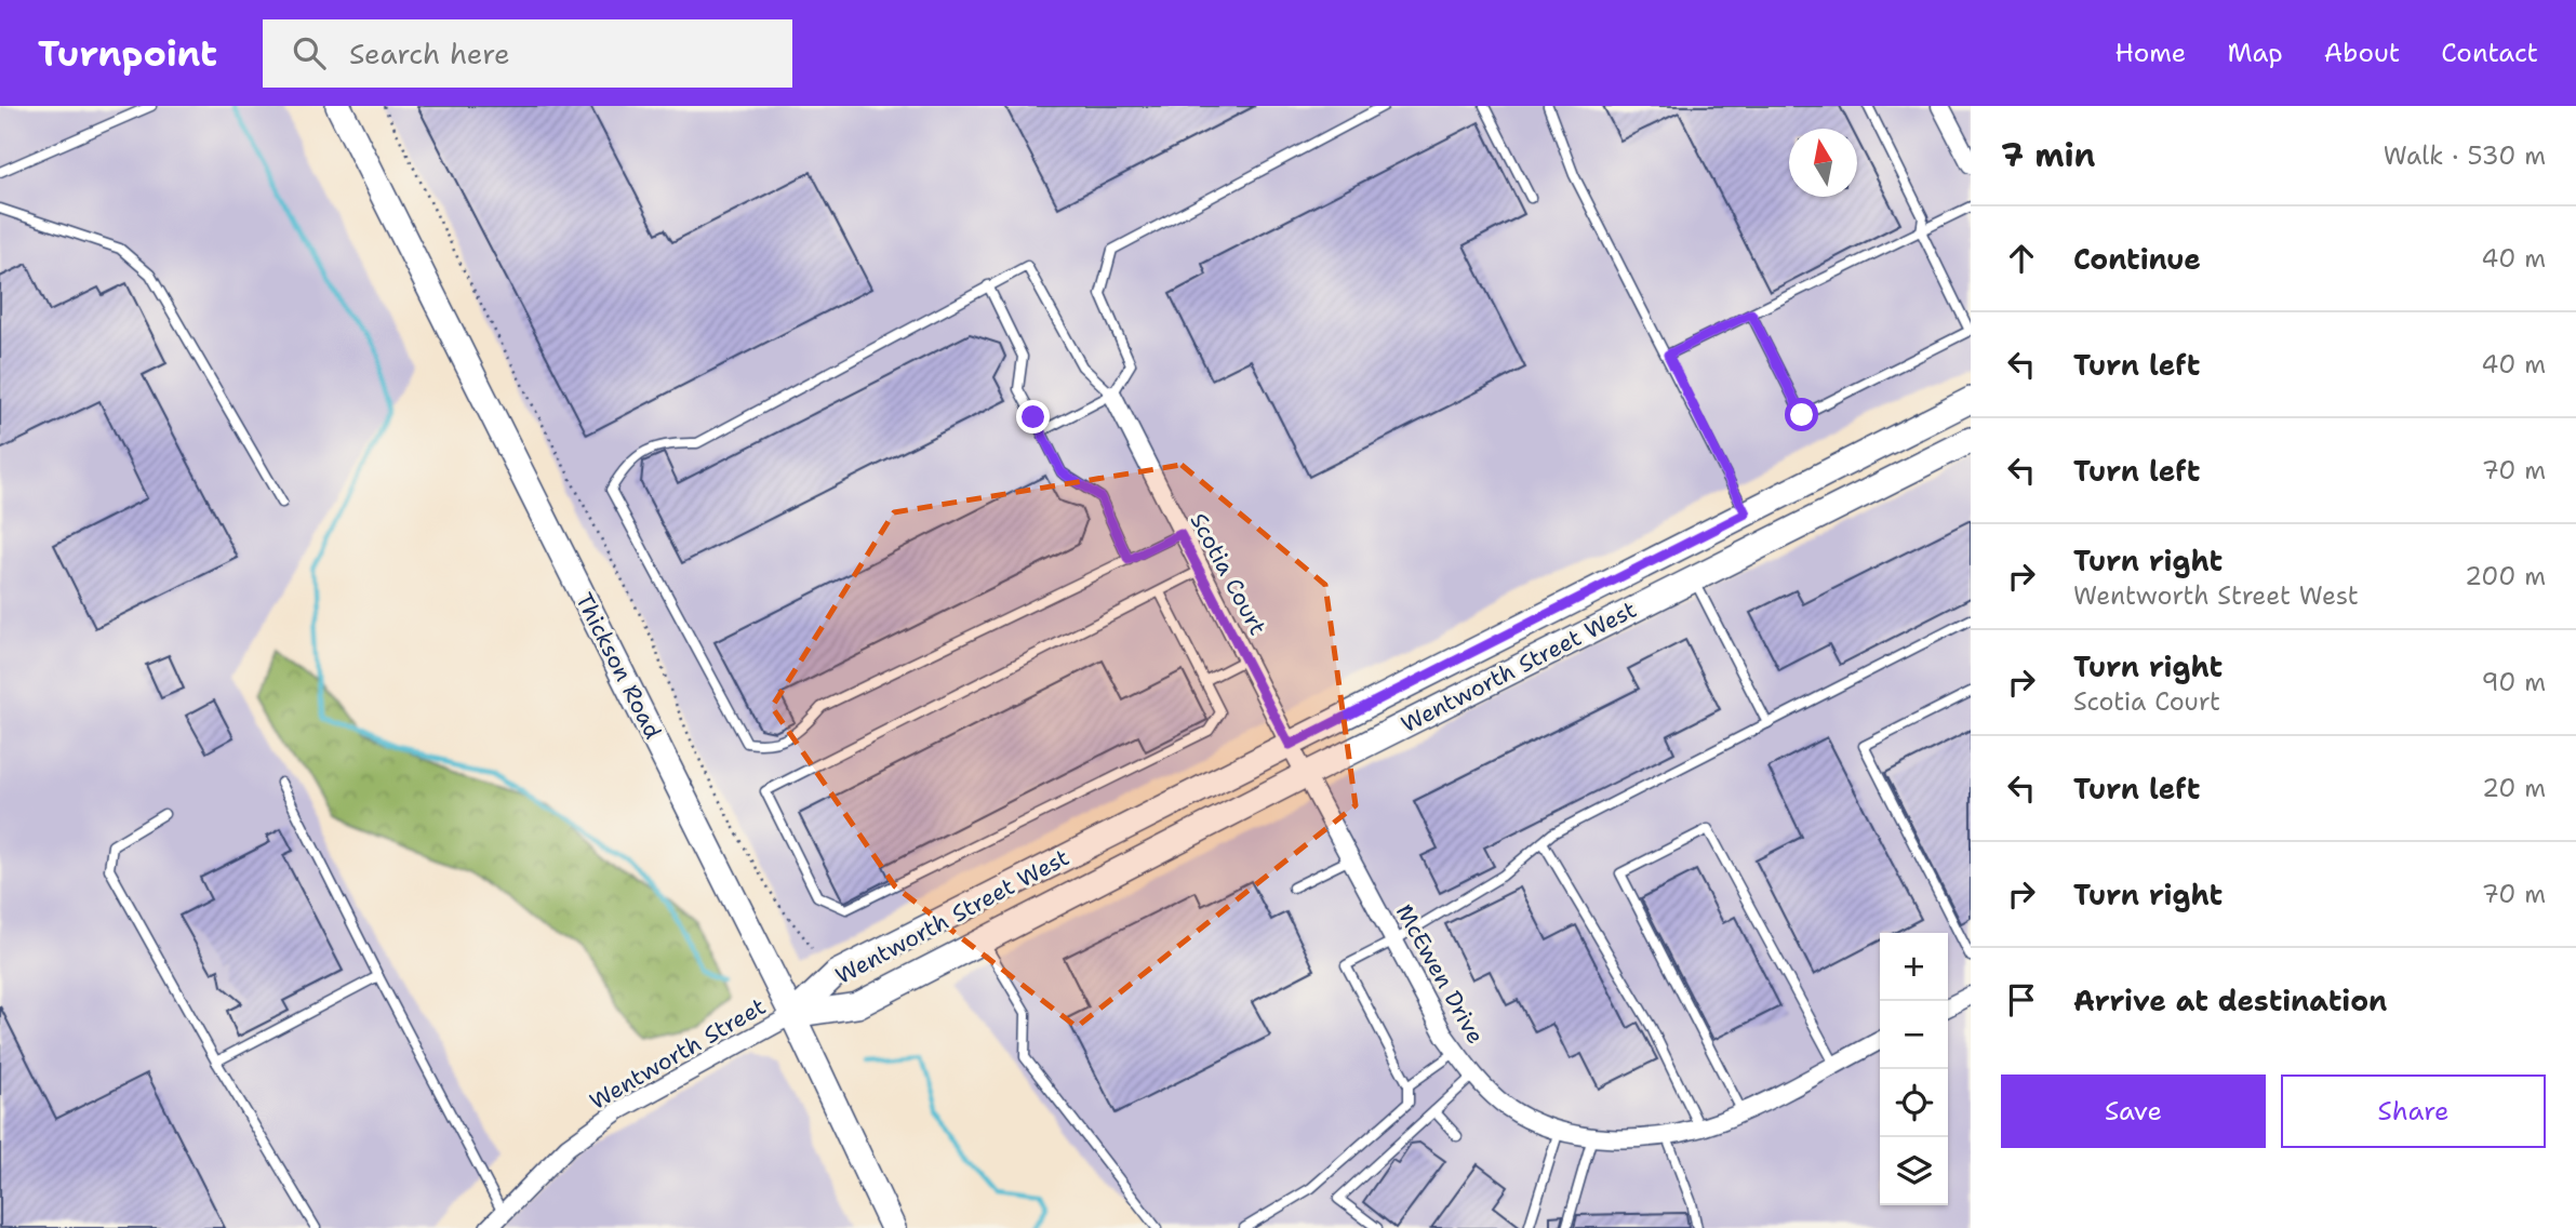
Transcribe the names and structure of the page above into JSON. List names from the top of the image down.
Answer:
{
  "streets": {
    "main road": ["Thickson Road", "Wentworth Street West"],
    "street": ["Scotia Court", "McEwen Drive", "Wentworth Street"]
  },
  "crossings": [
    ["Scotia Court", "Wentworth Street West"],
    ["Scotia Court", "McEwen Drive"],
    ["Thickson Road", "Wentworth Street West"],
    ["Thickson Road", "Wentworth Street"],
    ["Wentworth Street West", "McEwen Drive"],
    ["Wentworth Street West", "Wentworth Street"]
  ],
  "north": "top",
  "page": {
    "header": "Turnpoint",
    "search": "Search here",
    "nav": [
      "Home",
      "Map",
      "About",
      "Contact"
    ],
    "heading": ["7 min", "Walk · 530 m"],
    "list": [
      ["Continue", "40 m"],
      ["Turn left", "40 m"],
      ["Turn left", "70 m"],
      ["Turn right", "Wentworth Street West", "200 m"],
      ["Turn right", "Scotia Court", "90 m"],
      ["Turn left", "20 m"],
      ["Turn right", "70 m"],
      "Arrive at destination"
    ],
    "map_buttons": ["+", "−"],
    "buttons": ["Save", "Share"]
  }
}
